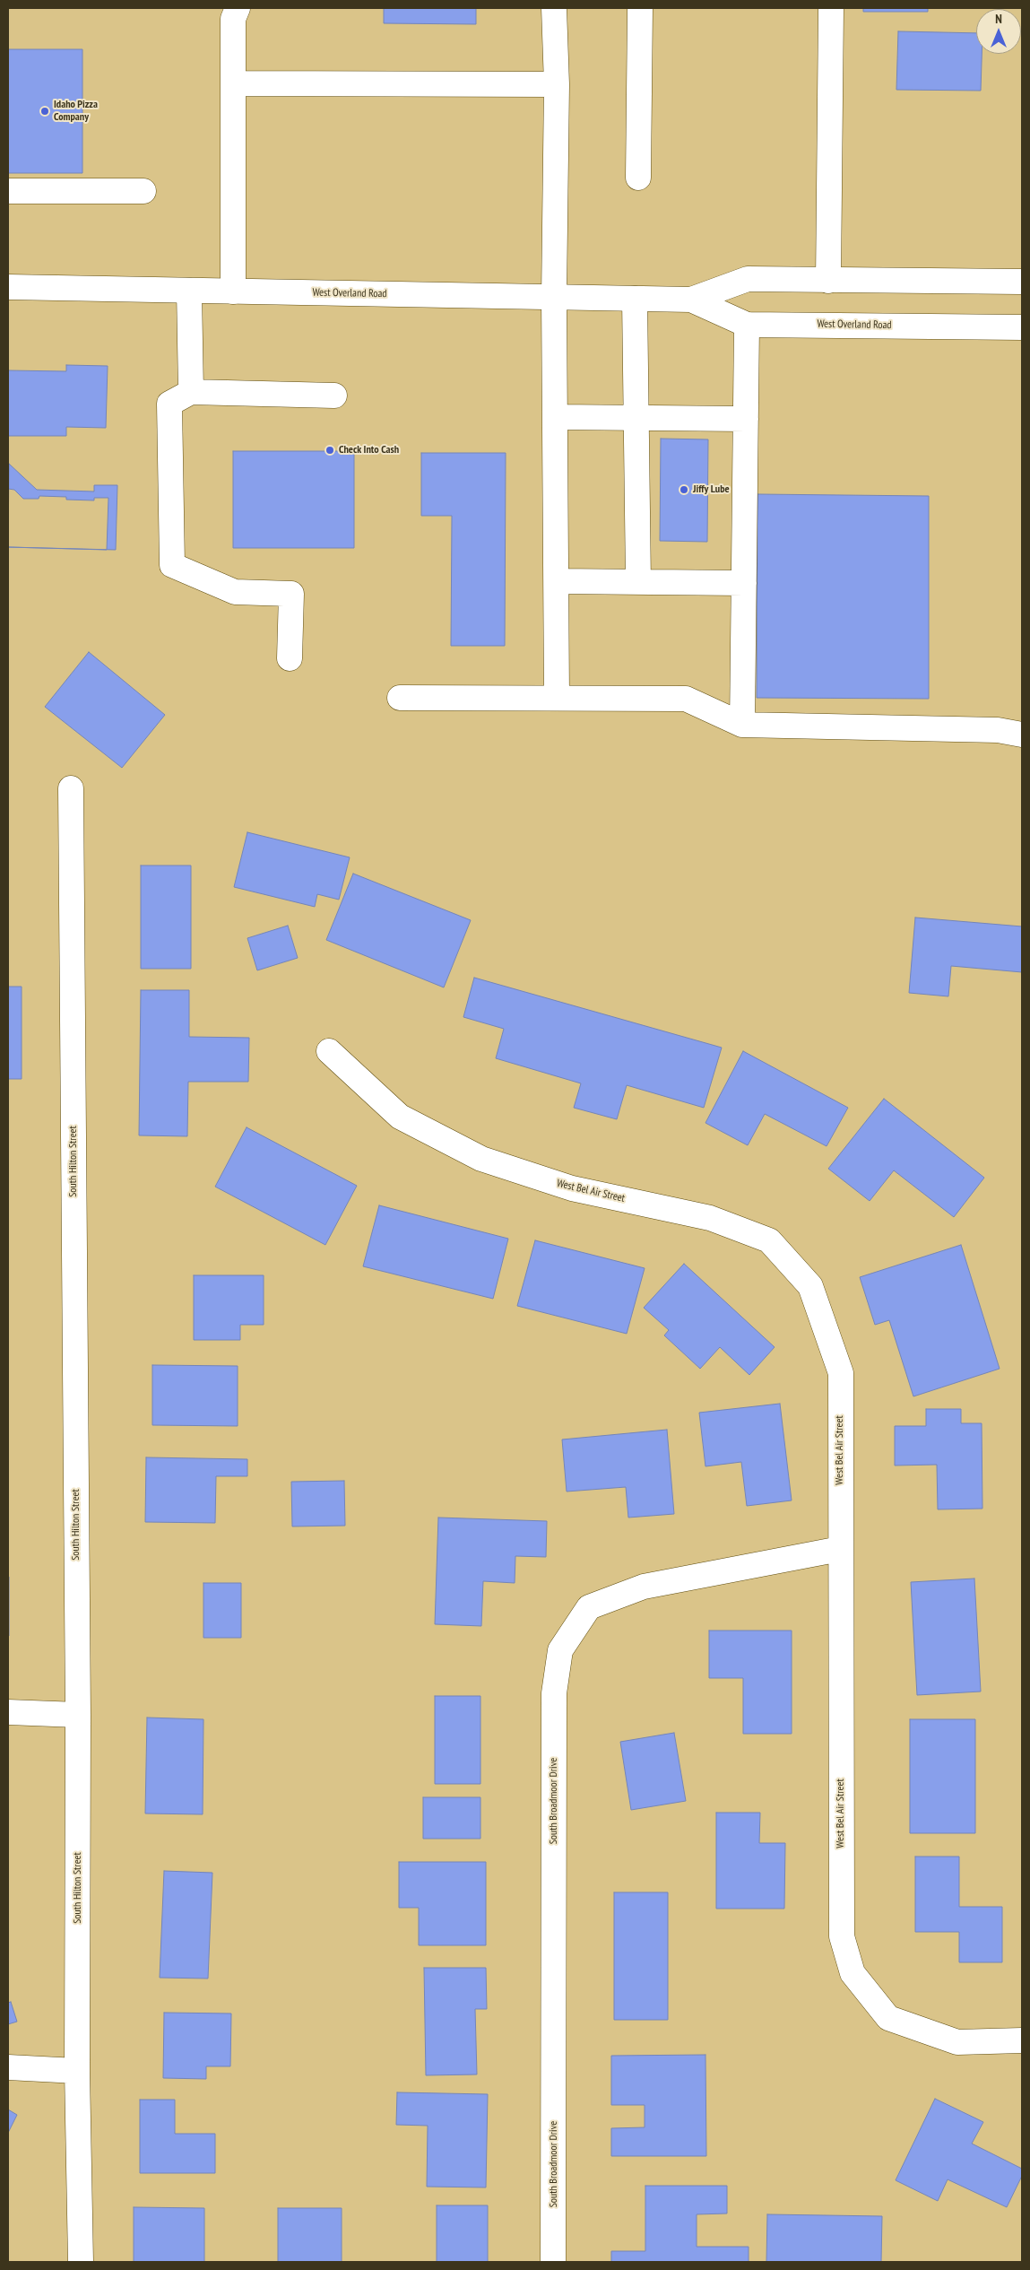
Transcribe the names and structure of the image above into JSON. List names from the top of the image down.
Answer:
{
  "streets": {
    "street": [
      "West Overland Road",
      "South Hilton Street",
      "West Bel Air Street",
      "South Broadmoor Drive"
    ]
  },
  "crossings": [
    ["West Bel Air Street", "South Broadmoor Drive"]
  ],
  "places": ["Idaho Pizza Company", "Check Into Cash", "Jiffy Lube"],
  "north": "top"
}
